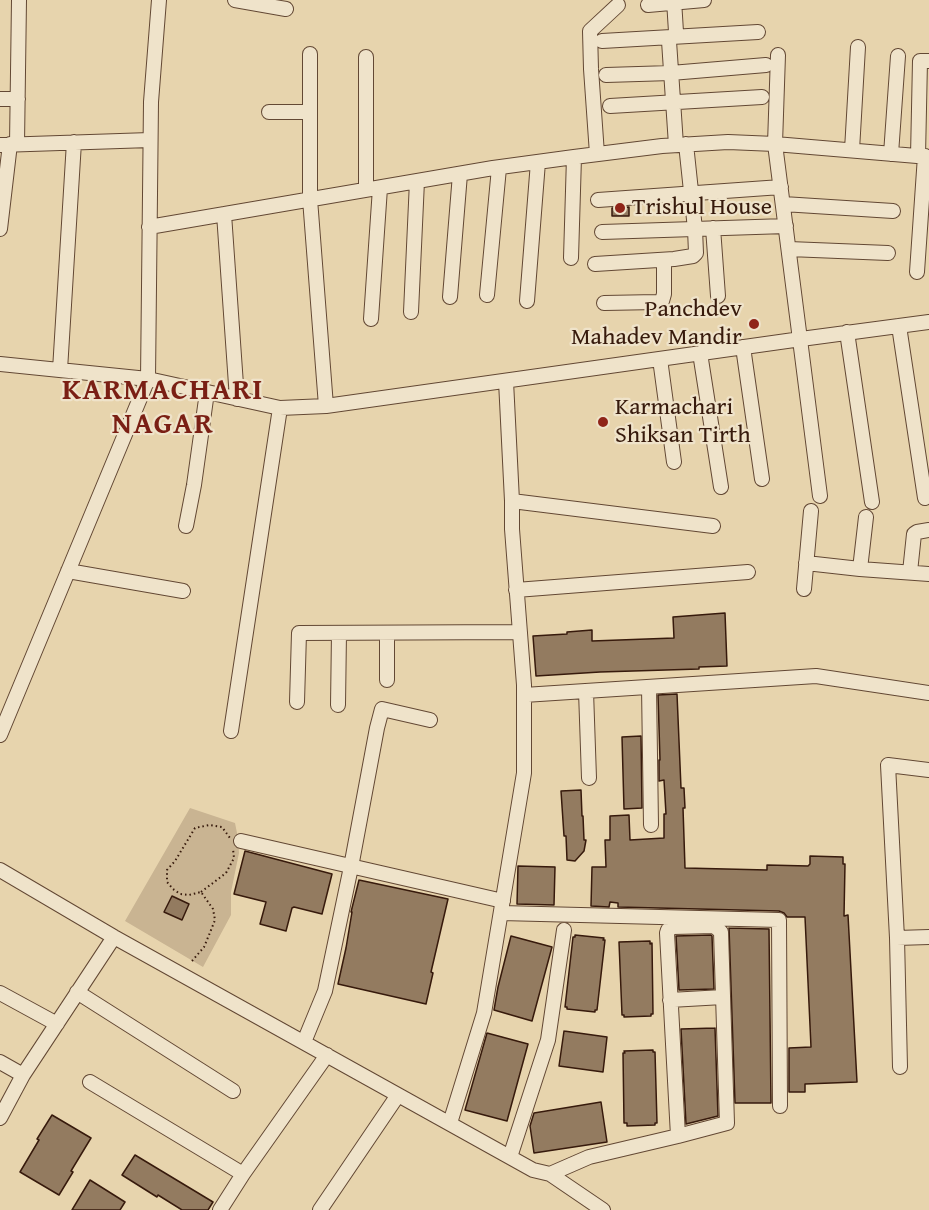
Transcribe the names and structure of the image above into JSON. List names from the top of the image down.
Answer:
{
  "districts": ["KARMACHARI NAGAR"],
  "places": ["Trishul House", "Panchdev Mahadev Mandir", "Karmachari Shiksan Tirth"]
}
